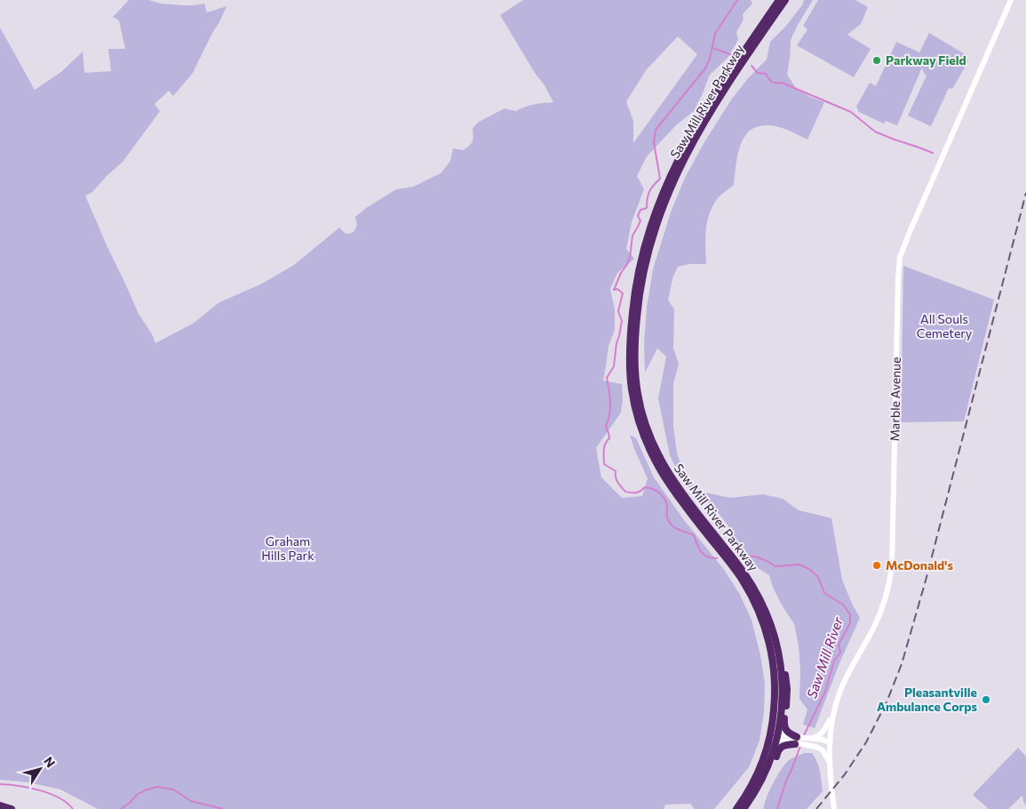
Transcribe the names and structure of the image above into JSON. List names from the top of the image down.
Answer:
{
  "streets": {
    "highway": ["Saw Mill River Parkway"],
    "street": ["Marble Avenue"]
  },
  "water": ["Saw Mill River"],
  "parks": ["All Souls Cemetery", "Graham Hills Park"],
  "places": ["Parkway Field", "McDonald's", "Pleasantville Ambulance Corps"],
  "north": "top right"
}
